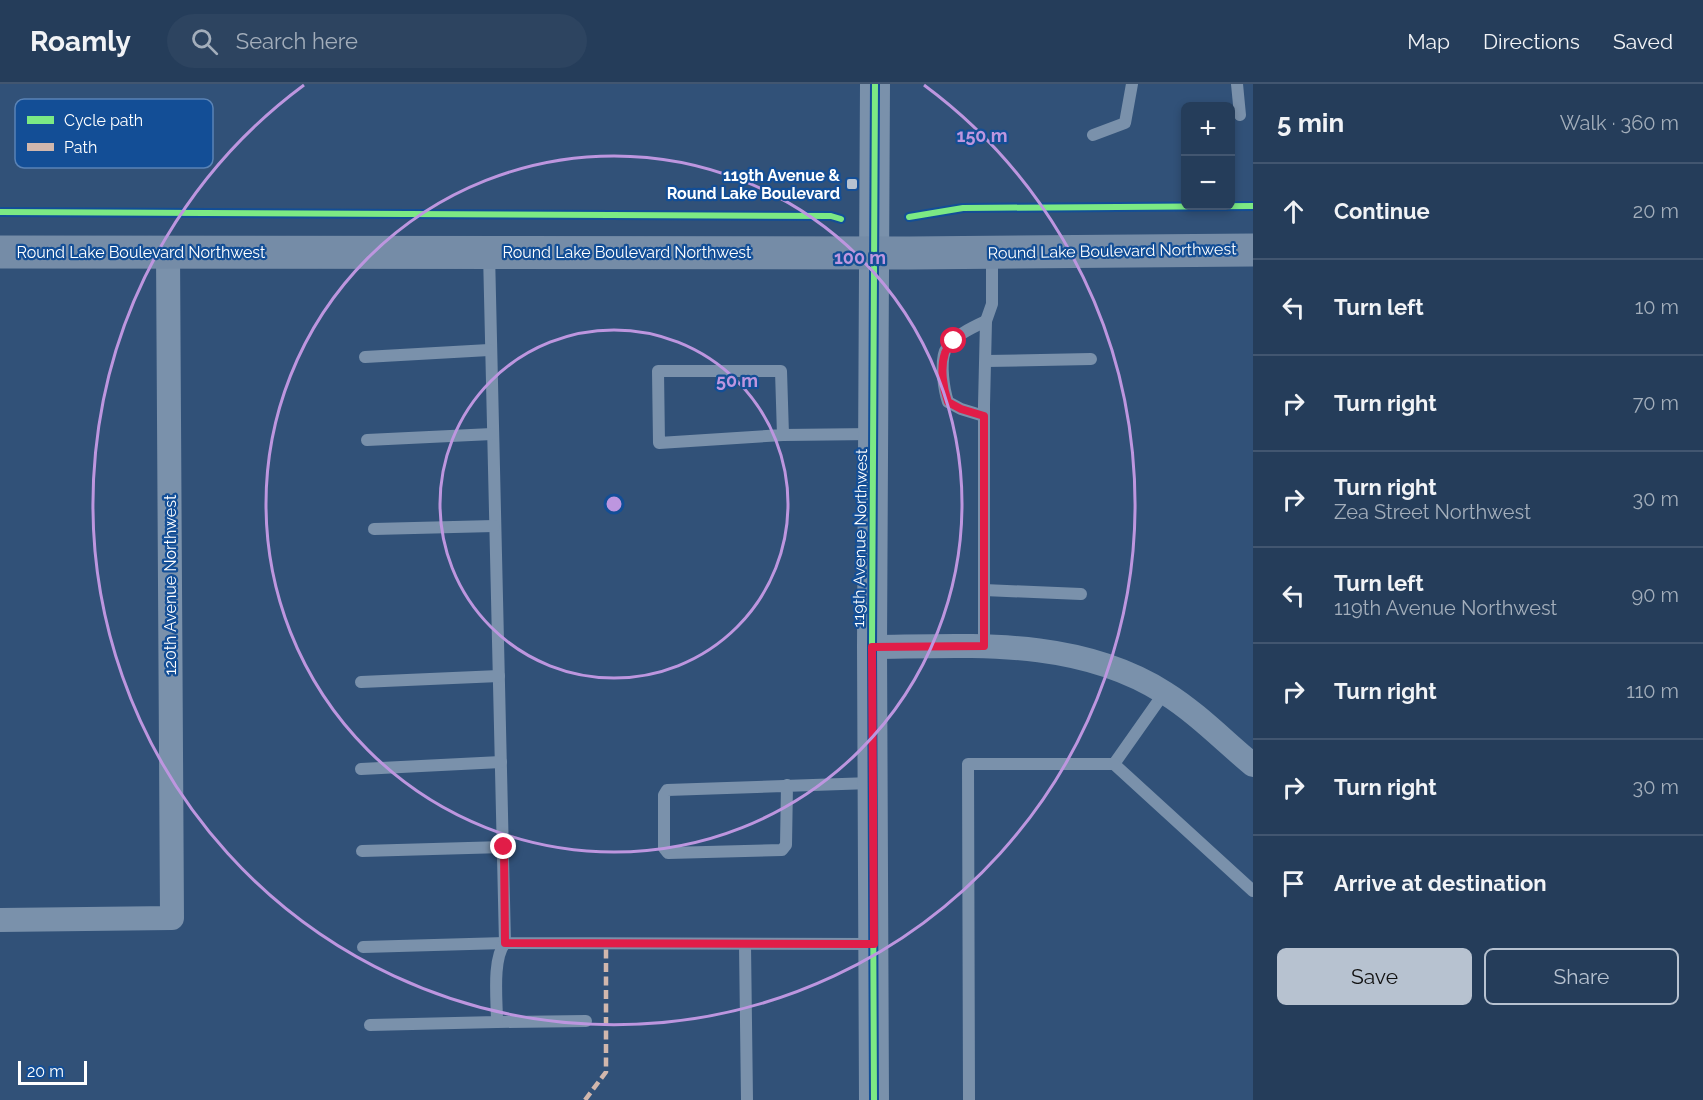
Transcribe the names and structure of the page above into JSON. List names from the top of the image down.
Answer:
{
  "streets": {
    "main road": ["Round Lake Boulevard Northwest"],
    "street": ["119th Avenue Northwest", "120th Avenue Northwest"]
  },
  "crossings": [
    ["Round Lake Boulevard Northwest", "119th Avenue Northwest"],
    ["Round Lake Boulevard Northwest", "120th Avenue Northwest"]
  ],
  "places": {
    "transit": ["119th Avenue & Round Lake Boulevard"]
  },
  "legend": ["Cycle path", "Path"],
  "scale_bar": "20 m",
  "page": {
    "header": "Roamly",
    "search": "Search here",
    "nav": ["Map", "Directions", "Saved"],
    "heading": ["5 min", "Walk · 360 m"],
    "map_buttons": ["+", "−"],
    "list": [
      ["Continue", "20 m"],
      ["Turn left", "10 m"],
      ["Turn right", "70 m"],
      ["Turn right", "Zea Street Northwest", "30 m"],
      ["Turn left", "119th Avenue Northwest", "90 m"],
      ["Turn right", "110 m"],
      ["Turn right", "30 m"],
      "Arrive at destination"
    ],
    "buttons": ["Save", "Share"],
    "scale": "20 m"
  },
  "rings": ["150 m", "100 m", "50 m"]
}
